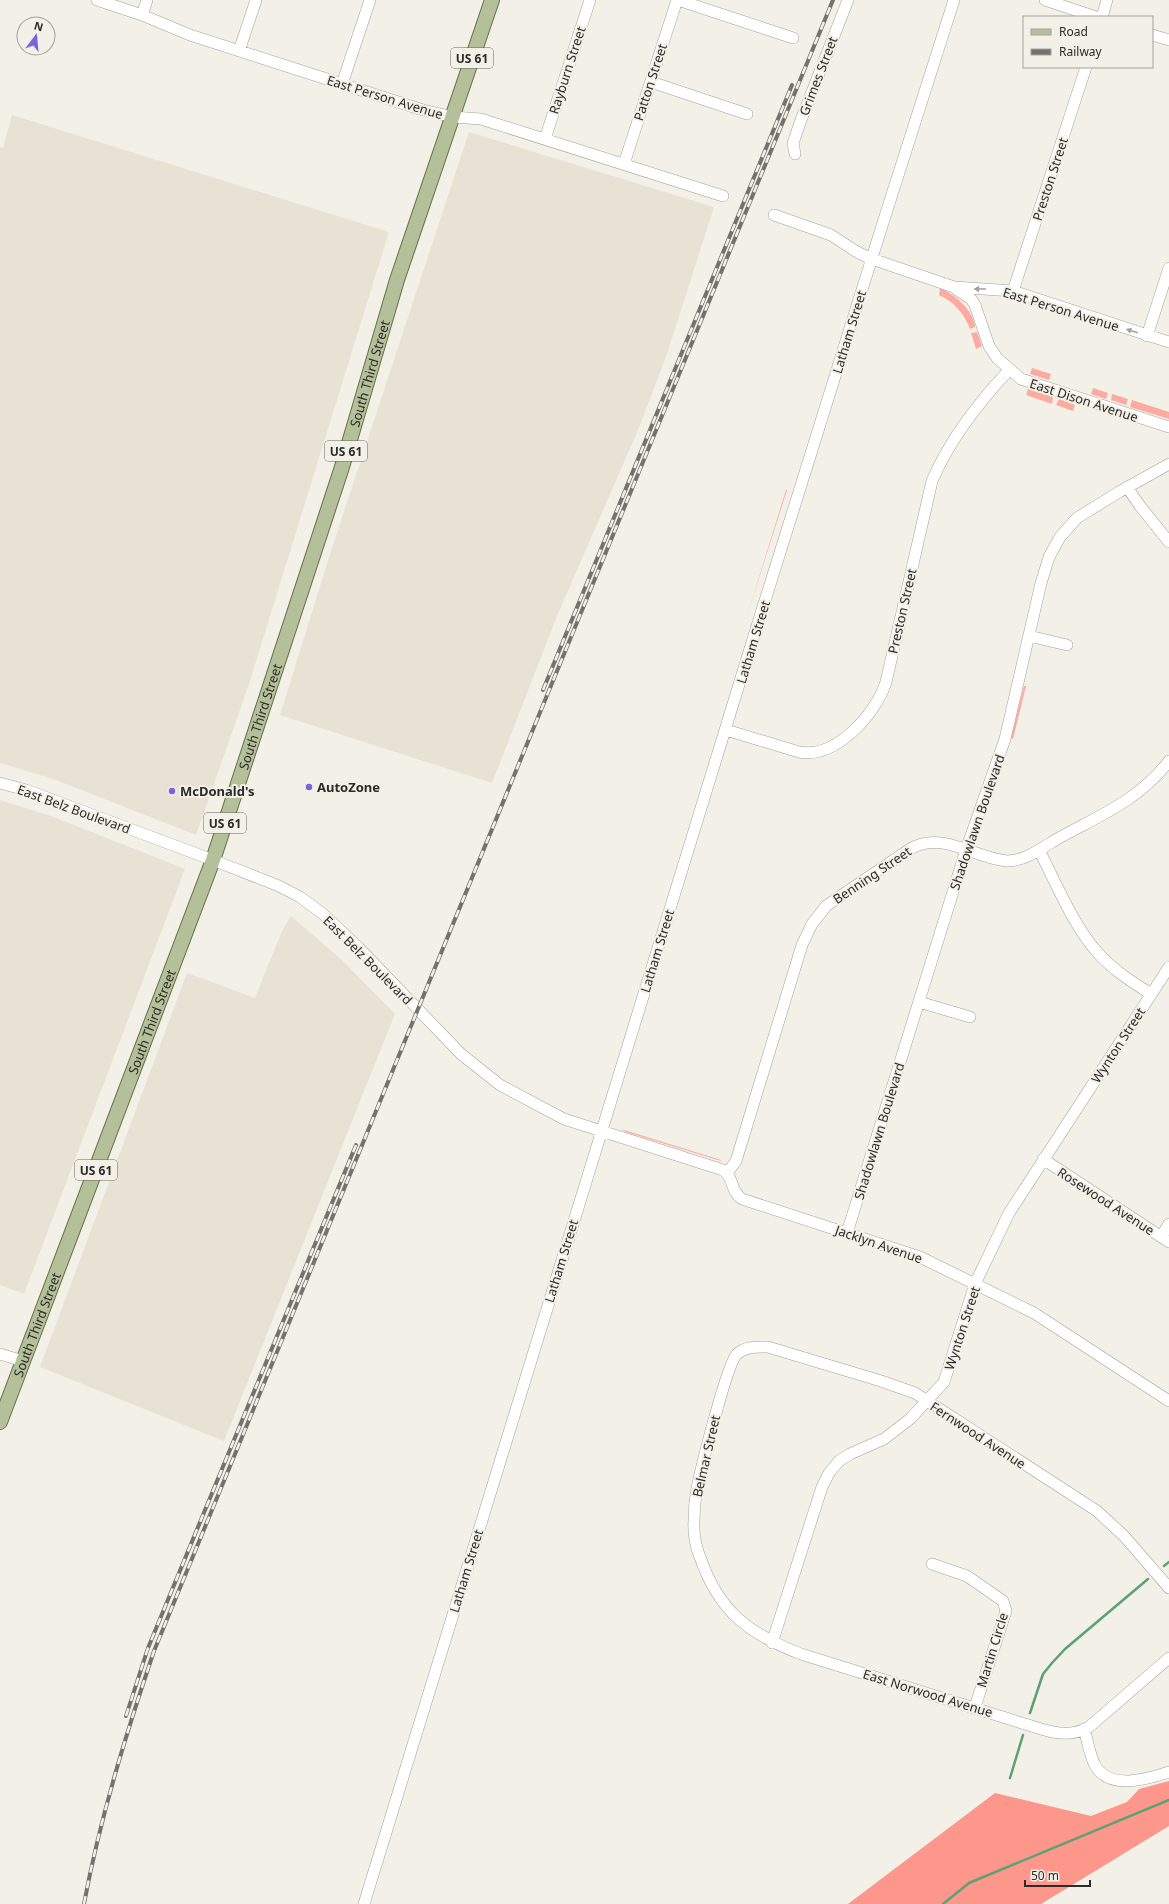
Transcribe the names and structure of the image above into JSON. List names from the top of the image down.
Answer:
{
  "streets": {
    "main road": ["US 61", "South Third Street"],
    "street": [
      "Rayburn Street",
      "Grimes Street",
      "Patton Street",
      "East Person Avenue",
      "Preston Street",
      "Latham Street",
      "East Dison Avenue",
      "East Belz Boulevard",
      "Shadowlawn Boulevard",
      "Benning Street",
      "Wynton Street",
      "Rosewood Avenue",
      "Jacklyn Avenue",
      "Fernwood Avenue",
      "Belmar Street",
      "Martin Circle",
      "East Norwood Avenue"
    ]
  },
  "crossings": [
    ["Rayburn Street", "East Person Avenue"],
    ["Patton Street", "East Person Avenue"],
    ["East Person Avenue", "Preston Street"],
    ["East Person Avenue", "Latham Street"],
    ["East Person Avenue", "South Third Street"],
    ["East Person Avenue", "East Dison Avenue"],
    ["Preston Street", "Latham Street"],
    ["Preston Street", "East Dison Avenue"],
    ["Latham Street", "East Belz Boulevard"],
    ["South Third Street", "East Belz Boulevard"],
    ["Shadowlawn Boulevard", "Benning Street"],
    ["Shadowlawn Boulevard", "Jacklyn Avenue"],
    ["Benning Street", "Jacklyn Avenue"],
    ["Wynton Street", "Rosewood Avenue"],
    ["Wynton Street", "Jacklyn Avenue"],
    ["Wynton Street", "Fernwood Avenue"],
    ["Wynton Street", "Belmar Street"],
    ["Wynton Street", "East Norwood Avenue"],
    ["Fernwood Avenue", "Belmar Street"],
    ["Belmar Street", "East Norwood Avenue"],
    ["Martin Circle", "East Norwood Avenue"]
  ],
  "places": ["AutoZone", "McDonald's"],
  "legend": ["Road", "Railway"],
  "scale_bar": "50 m",
  "north": "top"
}
